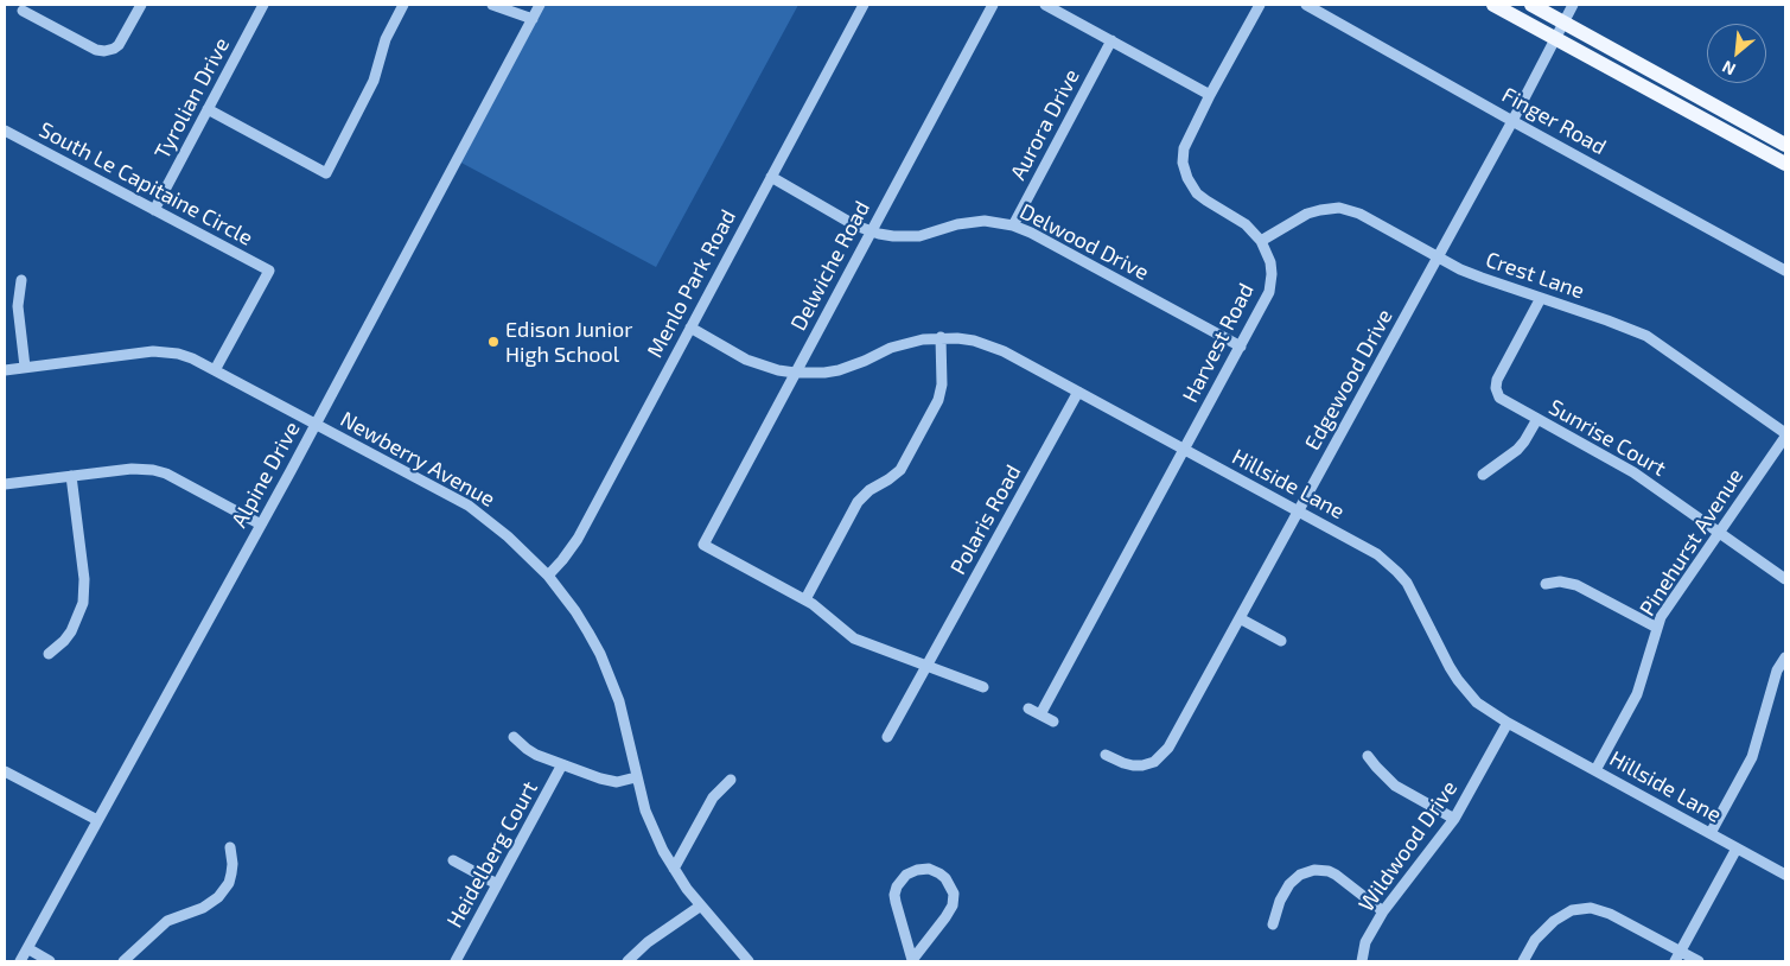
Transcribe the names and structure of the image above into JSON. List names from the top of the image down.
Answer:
{
  "streets": {
    "street": [
      "Tyrolian Drive",
      "Finger Road",
      "Aurora Drive",
      "South Le Capitaine Circle",
      "Delwood Drive",
      "Delwiche Road",
      "Crest Lane",
      "Menlo Park Road",
      "Harvest Road",
      "Edgewood Drive",
      "Sunrise Court",
      "Newberry Avenue",
      "Alpine Drive",
      "Hillside Lane",
      "Polaris Road",
      "Pinehurst Avenue",
      "Wildwood Drive",
      "Heidelberg Court"
    ]
  },
  "crossings": [
    ["Tyrolian Drive", "South Le Capitaine Circle"],
    ["Finger Road", "Edgewood Drive"],
    ["Aurora Drive", "Delwood Drive"],
    ["South Le Capitaine Circle", "Newberry Avenue"],
    ["Delwood Drive", "Delwiche Road"],
    ["Delwood Drive", "Menlo Park Road"],
    ["Delwood Drive", "Harvest Road"],
    ["Delwiche Road", "Hillside Lane"],
    ["Crest Lane", "Harvest Road"],
    ["Crest Lane", "Edgewood Drive"],
    ["Crest Lane", "Sunrise Court"],
    ["Menlo Park Road", "Newberry Avenue"],
    ["Menlo Park Road", "Hillside Lane"],
    ["Harvest Road", "Hillside Lane"],
    ["Edgewood Drive", "Hillside Lane"],
    ["Sunrise Court", "Pinehurst Avenue"],
    ["Newberry Avenue", "Alpine Drive"],
    ["Hillside Lane", "Polaris Road"],
    ["Hillside Lane", "Pinehurst Avenue"],
    ["Hillside Lane", "Wildwood Drive"]
  ],
  "places": ["Edison Junior High School"],
  "north": "bottom left"
}
